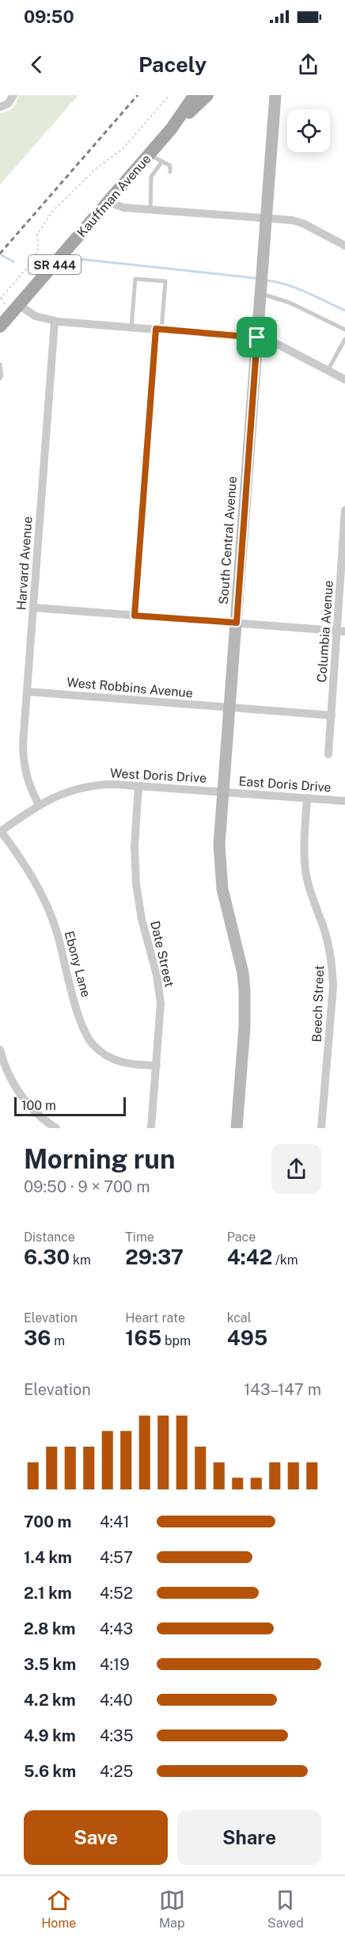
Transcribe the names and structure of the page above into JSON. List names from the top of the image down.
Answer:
{
  "streets": {
    "main road": ["Kauffman Avenue", "SR 444"],
    "street": [
      "South Central Avenue",
      "Harvard Avenue",
      "Columbia Avenue",
      "West Robbins Avenue",
      "West Doris Drive",
      "East Doris Drive",
      "Date Street",
      "Ebony Lane",
      "Beech Street"
    ]
  },
  "crossings": [
    ["South Central Avenue", "West Robbins Avenue"],
    ["South Central Avenue", "West Doris Drive"],
    ["South Central Avenue", "East Doris Drive"],
    ["Harvard Avenue", "West Robbins Avenue"],
    ["Harvard Avenue", "West Doris Drive"],
    ["Columbia Avenue", "West Robbins Avenue"],
    ["West Doris Drive", "East Doris Drive"],
    ["West Doris Drive", "Date Street"],
    ["West Doris Drive", "Ebony Lane"],
    ["East Doris Drive", "Beech Street"],
    ["Date Street", "Ebony Lane"]
  ],
  "scale_bar": "100 m",
  "page": {
    "status": "09:50",
    "header": "Pacely",
    "scale": "100 m",
    "heading": ["Morning run", "09:50 · 9 × 700 m"],
    "stats": [
      ["Distance", "6.30 km"],
      ["Time", "29:37"],
      ["Pace", "4:42 /km"],
      ["Elevation", "36 m"],
      ["Heart rate", "165 bpm"],
      ["kcal", "495"]
    ],
    "chart": ["Elevation", "143–147 m"],
    "list": [
      {
        "name": "700 m",
        "note": "4:41"
      },
      {
        "name": "1.4 km",
        "note": "4:57"
      },
      {
        "name": "2.1 km",
        "note": "4:52"
      },
      {
        "name": "2.8 km",
        "note": "4:43"
      },
      {
        "name": "3.5 km",
        "note": "4:19"
      },
      {
        "name": "4.2 km",
        "note": "4:40"
      },
      {
        "name": "4.9 km",
        "note": "4:35"
      },
      {
        "name": "5.6 km",
        "note": "4:25"
      }
    ],
    "buttons": ["Save", "Share"],
    "tabs": ["Home", "Map", "Saved"]
  }
}
